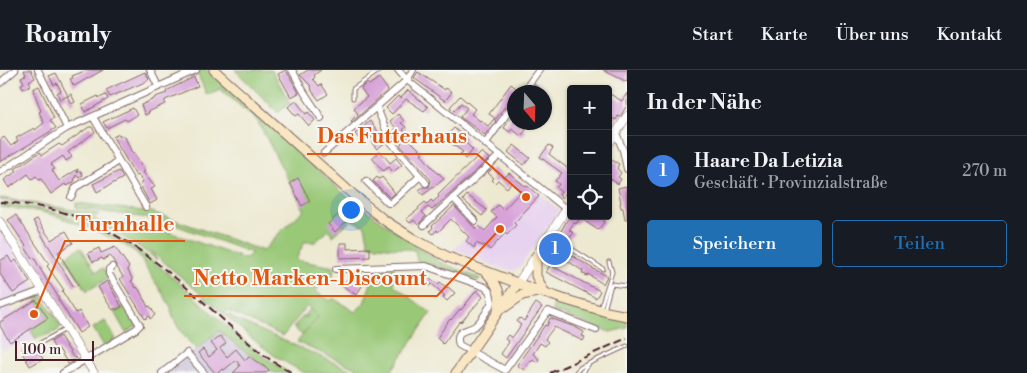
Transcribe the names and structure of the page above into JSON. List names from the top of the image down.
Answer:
{
  "places": ["Das Futterhaus", "Netto Marken-Discount", "Turnhalle"],
  "scale_bar": "100 m",
  "north": "bottom",
  "page": {
    "header": "Roamly",
    "nav": [
      "Start",
      "Karte",
      "Über uns",
      "Kontakt"
    ],
    "heading": "In der Nähe",
    "map_buttons": ["+", "−"],
    "list": [
      {
        "mark": "1",
        "name": "Haare Da Letizia",
        "note": "Geschäft · Provinzialstraße",
        "value": "270 m"
      }
    ],
    "buttons": ["Speichern", "Teilen"],
    "pins": "1",
    "scale": "100 m"
  }
}
